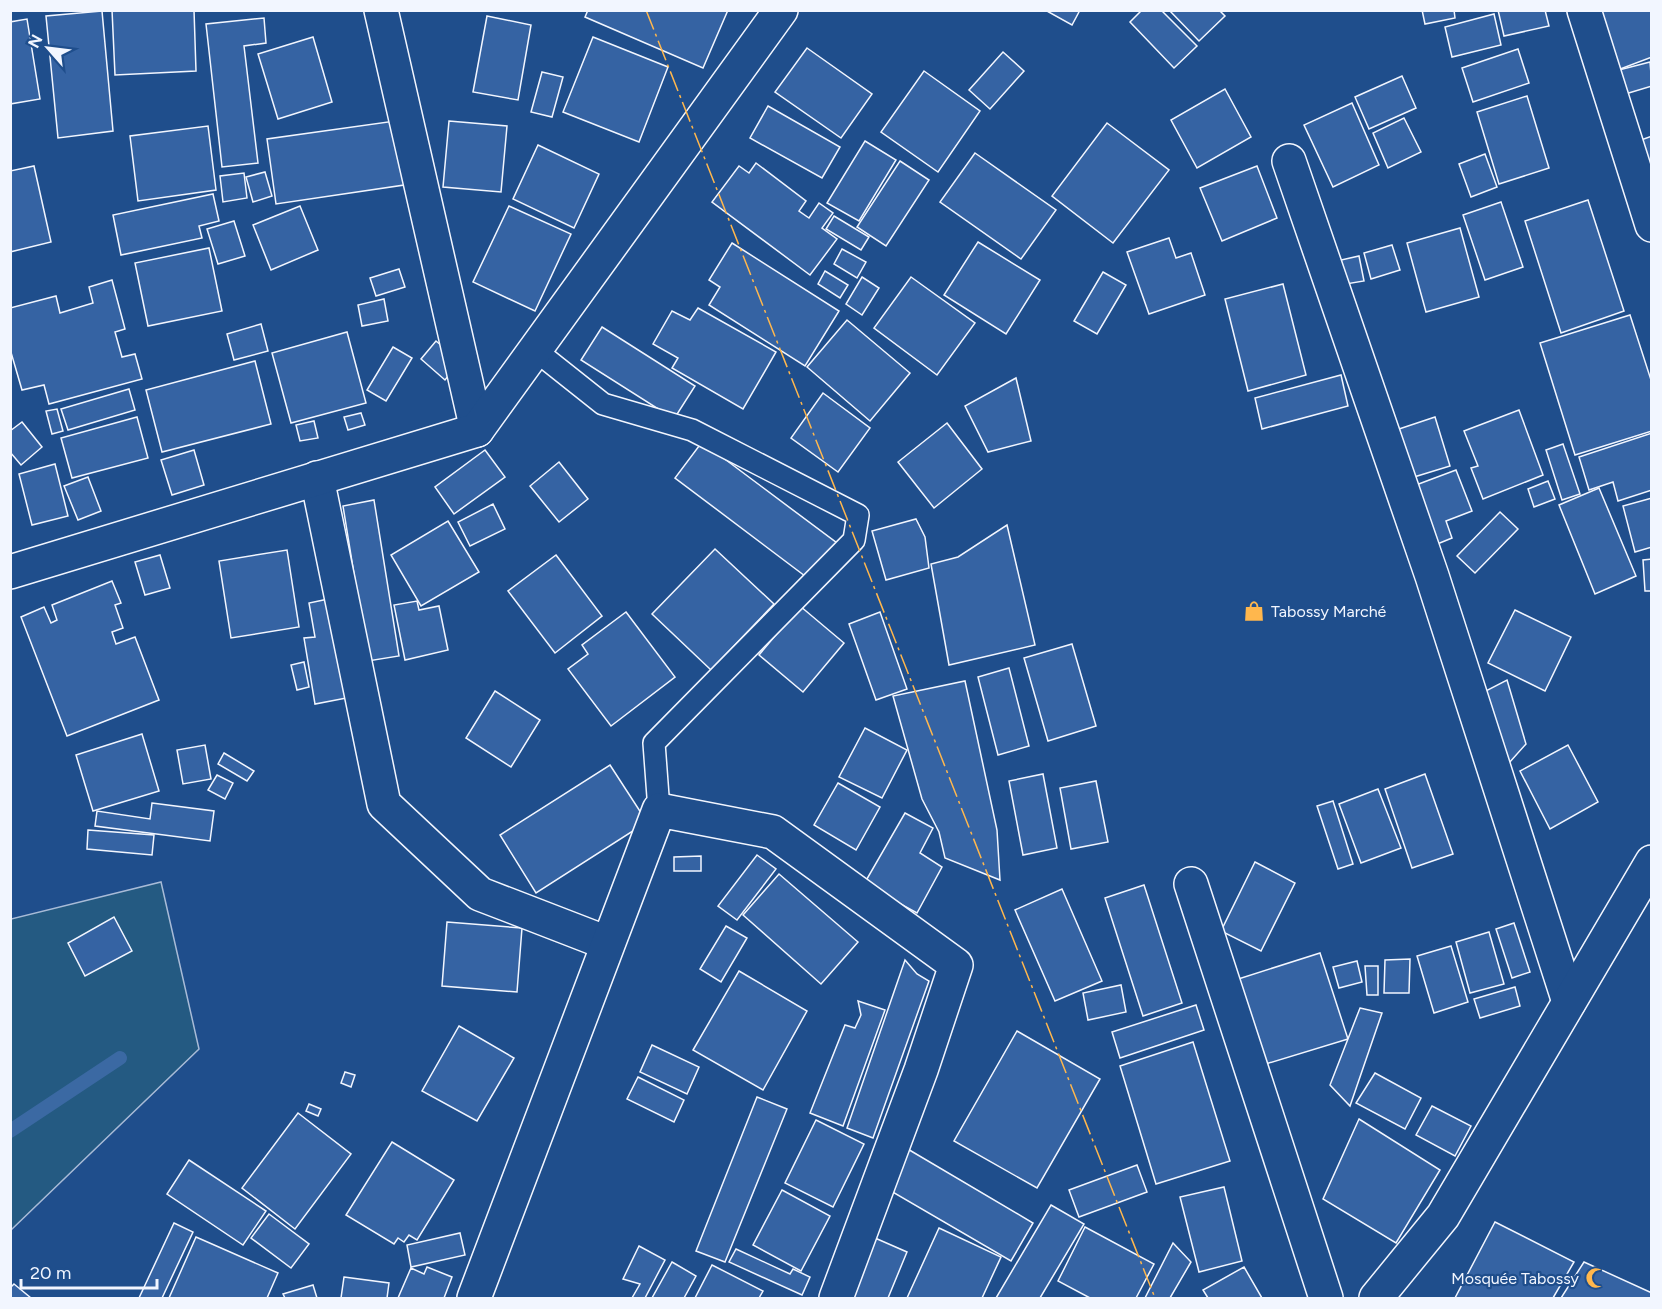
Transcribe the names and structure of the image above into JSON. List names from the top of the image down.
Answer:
{
  "places": {
    "shop": ["Tabossy Marché"],
    "mosque": ["Mosquée Tabossy"]
  },
  "scale_bar": "20 m",
  "north": "top left"
}
